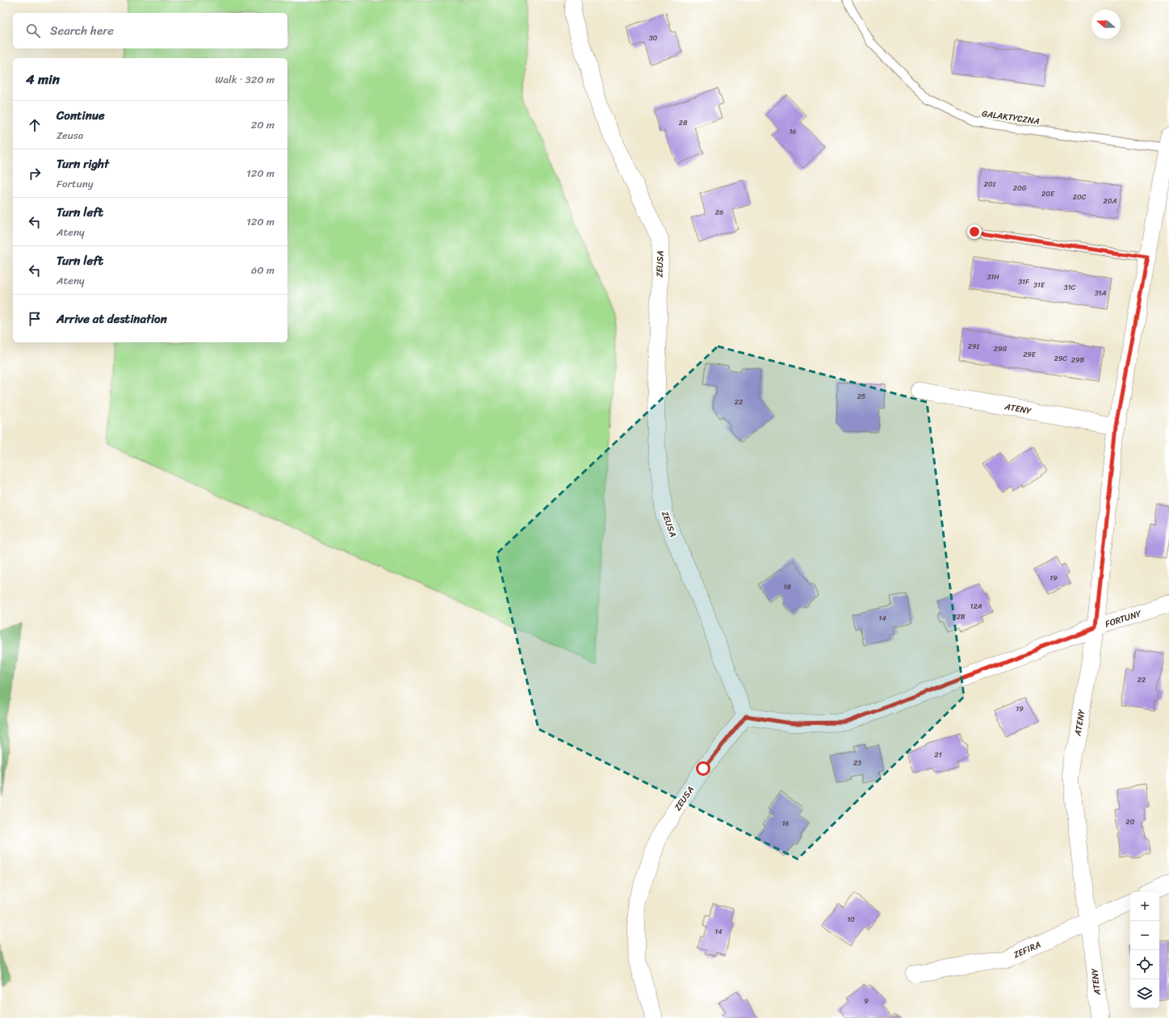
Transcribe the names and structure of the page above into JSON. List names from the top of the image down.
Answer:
{
  "streets": {
    "street": [
      "ZEUSA",
      "ATENY",
      "FORTUNY",
      "ZEFIRA"
    ],
    "lane": ["GALAKTYCZNA"]
  },
  "crossings": [
    ["GALAKTYCZNA", "ATENY"],
    ["ZEUSA", "FORTUNY"],
    ["ATENY", "FORTUNY"],
    ["ATENY", "ZEFIRA"]
  ],
  "house_numbers": [
    "30",
    "28",
    "16",
    "20I",
    "20G",
    "20E",
    "20C",
    "20A",
    "26",
    "31H",
    "31F",
    "31E",
    "31C",
    "31A",
    "29I",
    "29G",
    "29E",
    "29C",
    "29B",
    "25",
    "22",
    "19",
    "18",
    "12A",
    "12B",
    "14",
    "22",
    "19",
    "21",
    "23",
    "20",
    "16",
    "10",
    "14",
    "9"
  ],
  "north": "left",
  "page": {
    "search": "Search here",
    "heading": ["4 min", "Walk · 320 m"],
    "list": [
      ["Continue", "Zeusa", "20 m"],
      ["Turn right", "Fortuny", "120 m"],
      ["Turn left", "Ateny", "120 m"],
      ["Turn left", "Ateny", "60 m"],
      "Arrive at destination"
    ],
    "map_buttons": ["+", "−"]
  }
}
